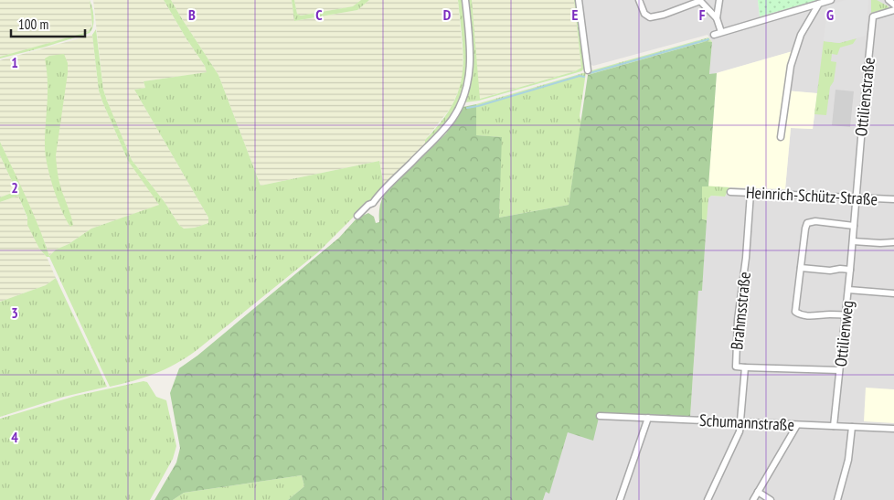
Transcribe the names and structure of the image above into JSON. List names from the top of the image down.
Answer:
{
  "streets": {
    "street": [
      "Ottilienstraße",
      "Heinrich-Schütz-Straße",
      "Brahmsstraße",
      "Ottilienweg",
      "Schumannstraße"
    ]
  },
  "crossings": [
    ["Ottilienstraße", "Heinrich-Schütz-Straße"],
    ["Ottilienstraße", "Ottilienweg"],
    ["Heinrich-Schütz-Straße", "Brahmsstraße"],
    ["Heinrich-Schütz-Straße", "Ottilienweg"],
    ["Brahmsstraße", "Schumannstraße"],
    ["Ottilienweg", "Schumannstraße"]
  ],
  "scale_bar": "100 m",
  "grid": {
    "columns": [
      "B",
      "C",
      "D",
      "E",
      "F",
      "G"
    ],
    "rows": [
      "1",
      "2",
      "3",
      "4"
    ]
  }
}
